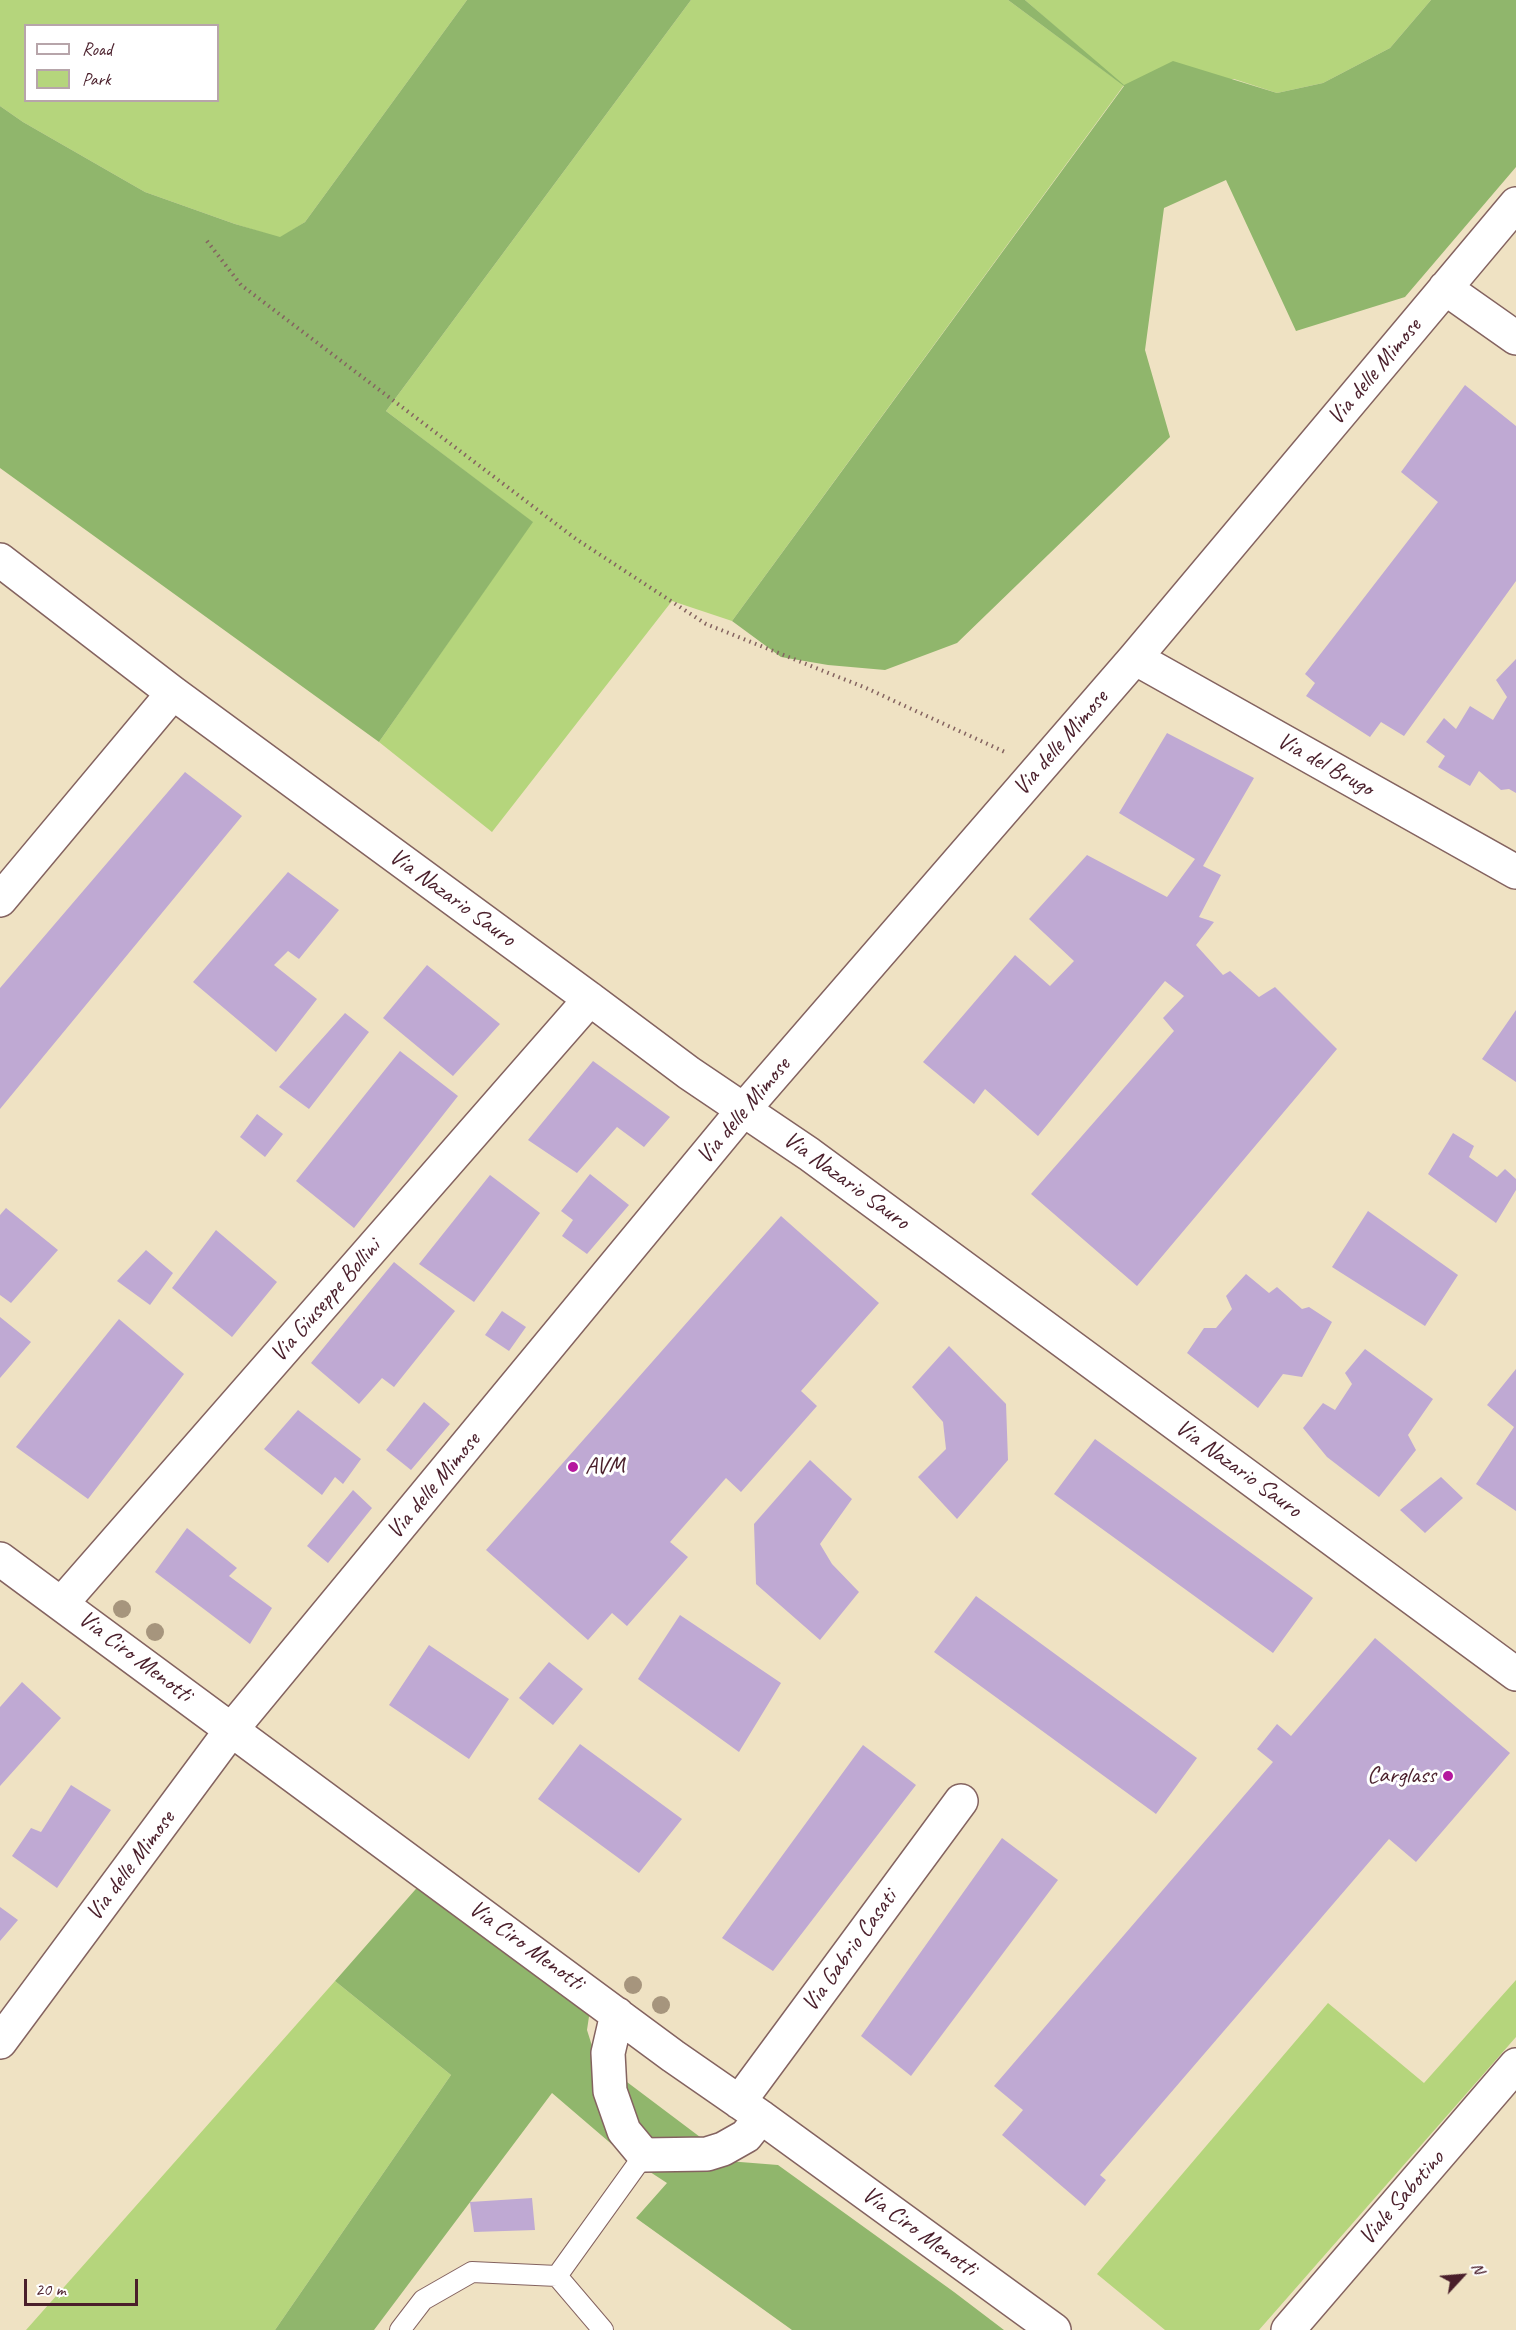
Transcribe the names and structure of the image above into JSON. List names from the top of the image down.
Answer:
{
  "streets": {
    "street": [
      "Via delle Mimose",
      "Via del Brugo",
      "Via Nazario Sauro",
      "Via Giuseppe Bollini",
      "Via Ciro Menotti",
      "Via Gabrio Casati",
      "Viale Sabotino"
    ]
  },
  "crossings": [
    ["Via delle Mimose", "Via del Brugo"],
    ["Via delle Mimose", "Via Nazario Sauro"],
    ["Via delle Mimose", "Via Ciro Menotti"],
    ["Via Nazario Sauro", "Via Giuseppe Bollini"],
    ["Via Giuseppe Bollini", "Via Ciro Menotti"],
    ["Via Ciro Menotti", "Via Gabrio Casati"]
  ],
  "places": ["AVM", "Carglass"],
  "legend": ["Road", "Park"],
  "scale_bar": "20 m",
  "north": "top right"
}
